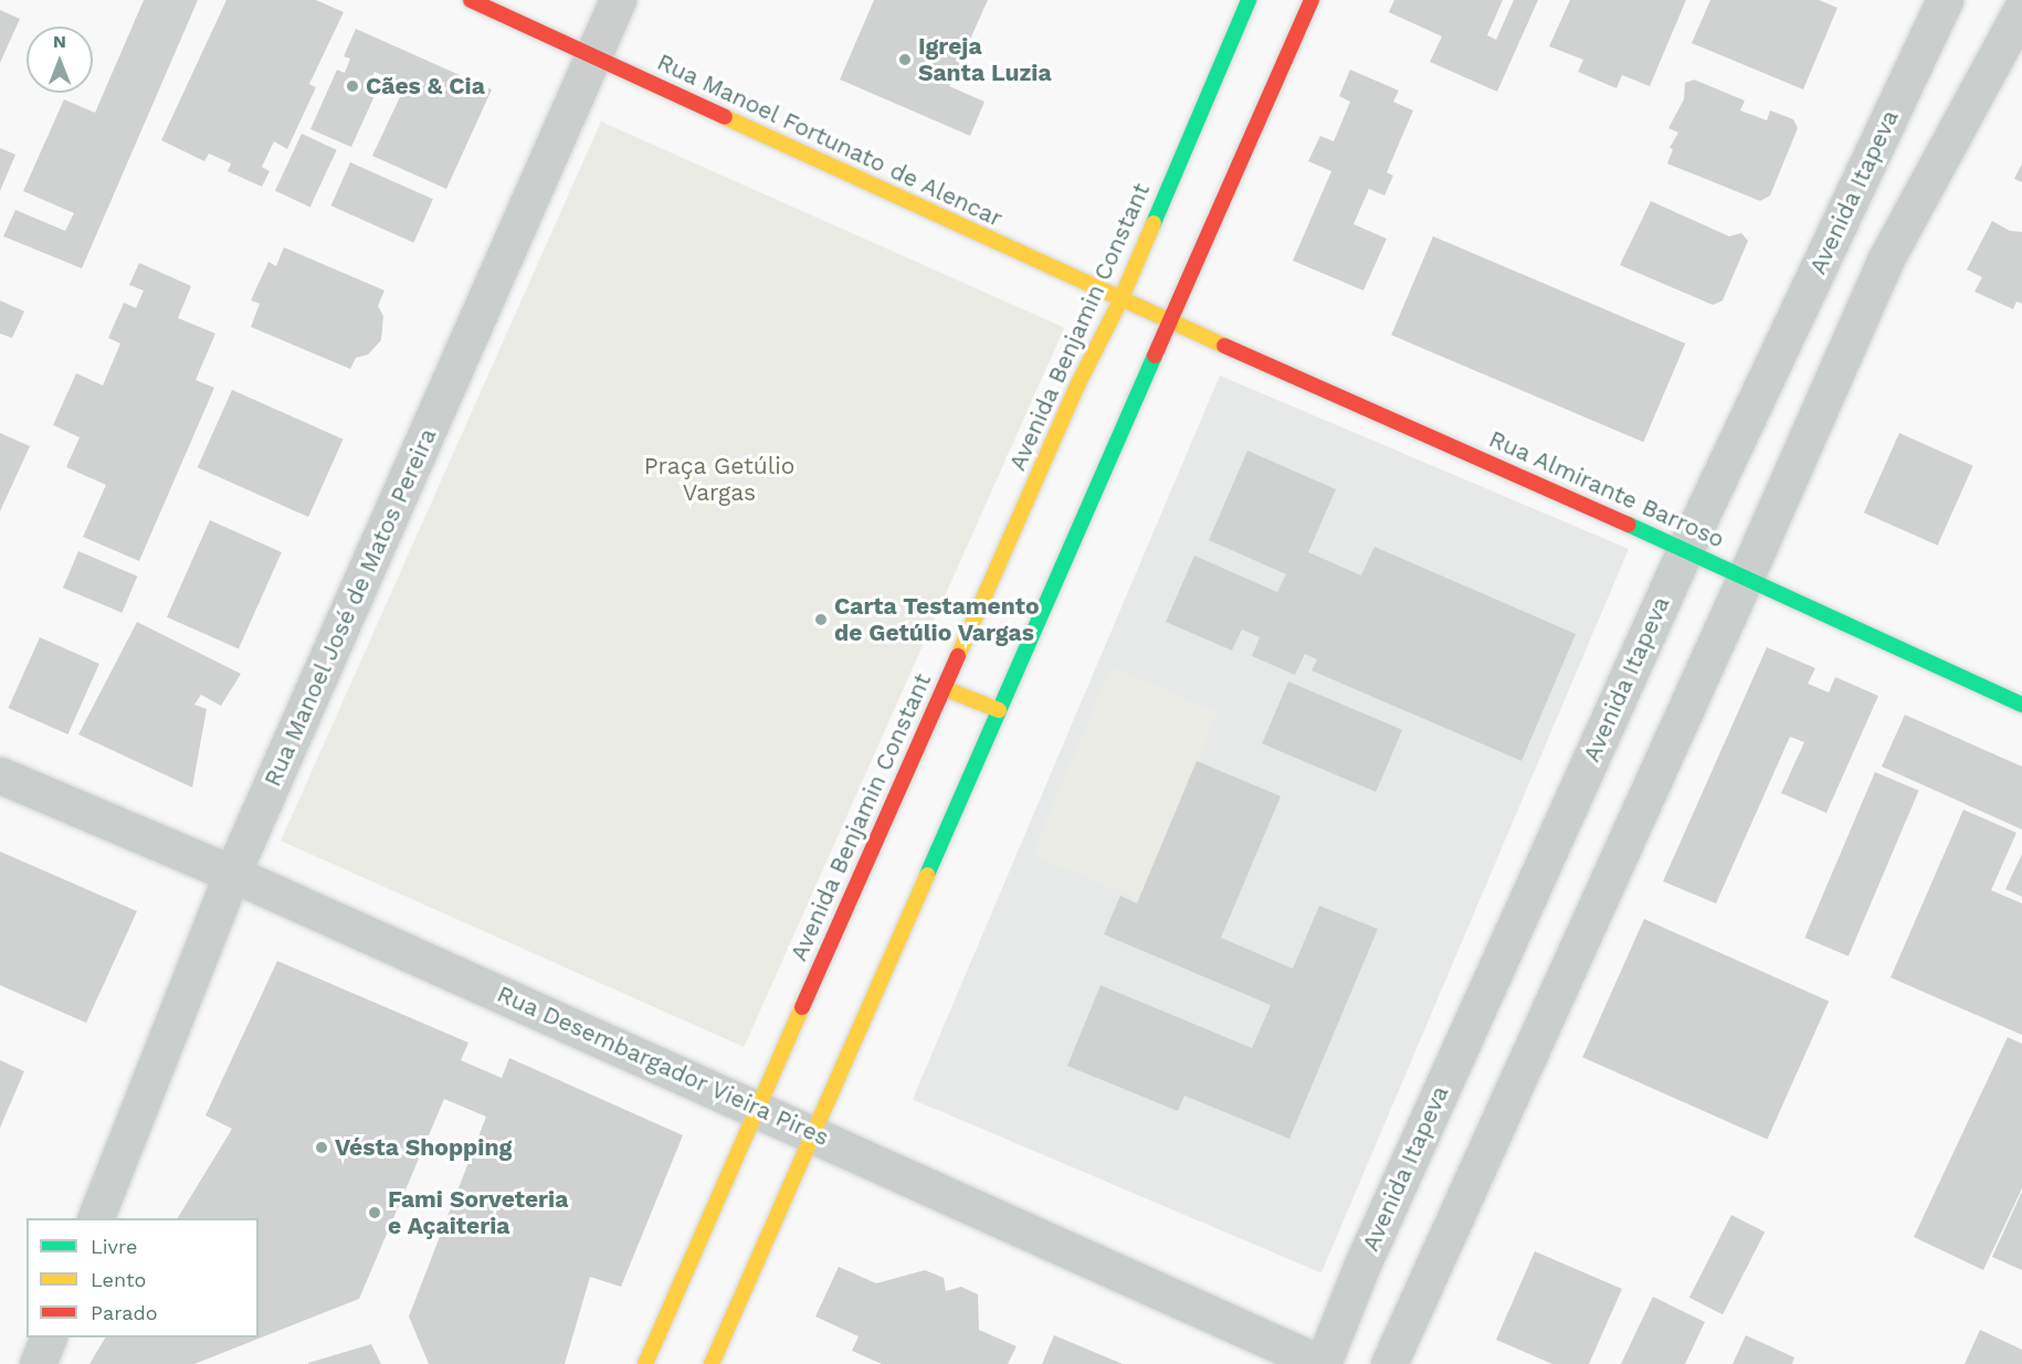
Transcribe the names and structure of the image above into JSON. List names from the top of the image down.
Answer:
{
  "streets": {
    "main road": ["Rua Manoel Fortunato de Alencar", "Avenida Benjamin Constant", "Rua Almirante Barroso"],
    "street": ["Avenida Itapeva", "Rua Manoel José de Matos Pereira", "Rua Desembargador Vieira Pires"]
  },
  "crossings": [
    ["Rua Manoel Fortunato de Alencar", "Avenida Benjamin Constant"],
    ["Rua Manoel Fortunato de Alencar", "Rua Almirante Barroso"],
    ["Rua Manoel Fortunato de Alencar", "Rua Manoel José de Matos Pereira"],
    ["Avenida Itapeva", "Rua Almirante Barroso"],
    ["Avenida Itapeva", "Rua Desembargador Vieira Pires"],
    ["Avenida Benjamin Constant", "Rua Desembargador Vieira Pires"],
    ["Rua Manoel José de Matos Pereira", "Rua Desembargador Vieira Pires"]
  ],
  "parks": ["Praça Getúlio Vargas"],
  "places": [
    "Igreja Santa Luzia",
    "Cães & Cia",
    "Carta Testamento de Getúlio Vargas",
    "Vésta Shopping",
    "Fami Sorveteria e Açaiteria"
  ],
  "legend": ["Livre", "Lento", "Parado"],
  "north": "top"
}
